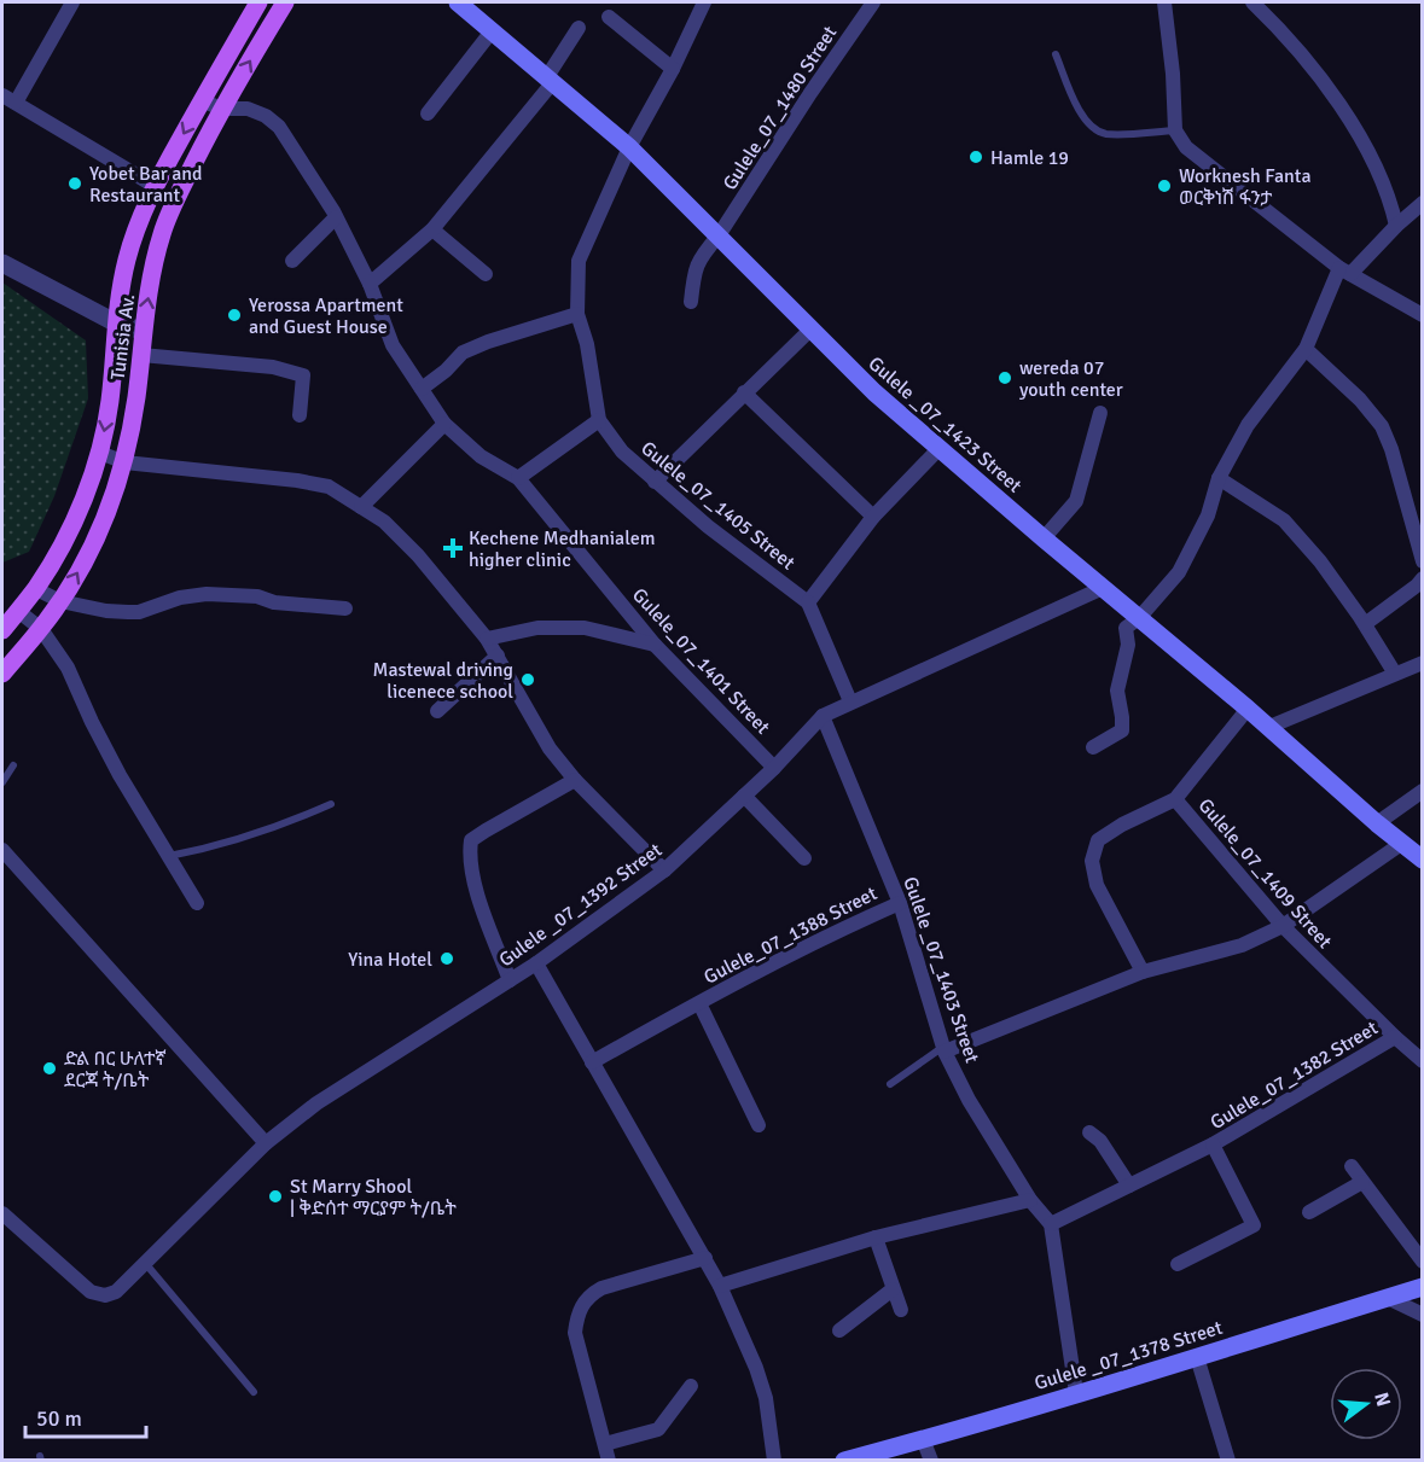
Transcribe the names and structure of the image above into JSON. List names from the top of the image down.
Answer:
{
  "streets": {
    "main road": ["Tunisia Av.", "Gulele _07_1423 Street", "Gulele _07_1378 Street"],
    "street": [
      "Gulele_07_1480 Street",
      "Gulele_07_1405 Street",
      "Gulele_07_1401 Street",
      "Gulele_07_1409 Street",
      "Gulele _07_1392 Street",
      "Gulele_07_1388 Street",
      "Gulele _07_1403 Street",
      "Gulele_07_1382 Street"
    ]
  },
  "crossings": [
    ["Gulele_07_1480 Street", "Gulele _07_1423 Street"],
    ["Tunisia Av.", "Gulele_07_1401 Street"],
    ["Gulele _07_1423 Street", "Gulele_07_1405 Street"],
    ["Gulele _07_1423 Street", "Gulele _07_1392 Street"],
    ["Gulele_07_1401 Street", "Gulele _07_1392 Street"],
    ["Gulele_07_1409 Street", "Gulele_07_1382 Street"],
    ["Gulele _07_1392 Street", "Gulele _07_1403 Street"],
    ["Gulele_07_1388 Street", "Gulele _07_1403 Street"],
    ["Gulele _07_1403 Street", "Gulele_07_1382 Street"]
  ],
  "places": {
    "other": [
      "Hamle 19",
      "Yobet Bar and Restaurant",
      "Worknesh Fanta ወርቅነሽ ፋንታ",
      "Yerossa Apartment and Guest House",
      "wereda 07 youth center",
      "Mastewal driving licenece school",
      "Yina Hotel",
      "ድል በር ሁለተኛ ደርጃ ት/ቤት",
      "St Marry Shool | ቅድሰተ ማርያም ት/ቤት"
    ],
    "health": ["Kechene Medhanialem higher clinic"]
  },
  "scale_bar": "50 m",
  "north": "right"
}
